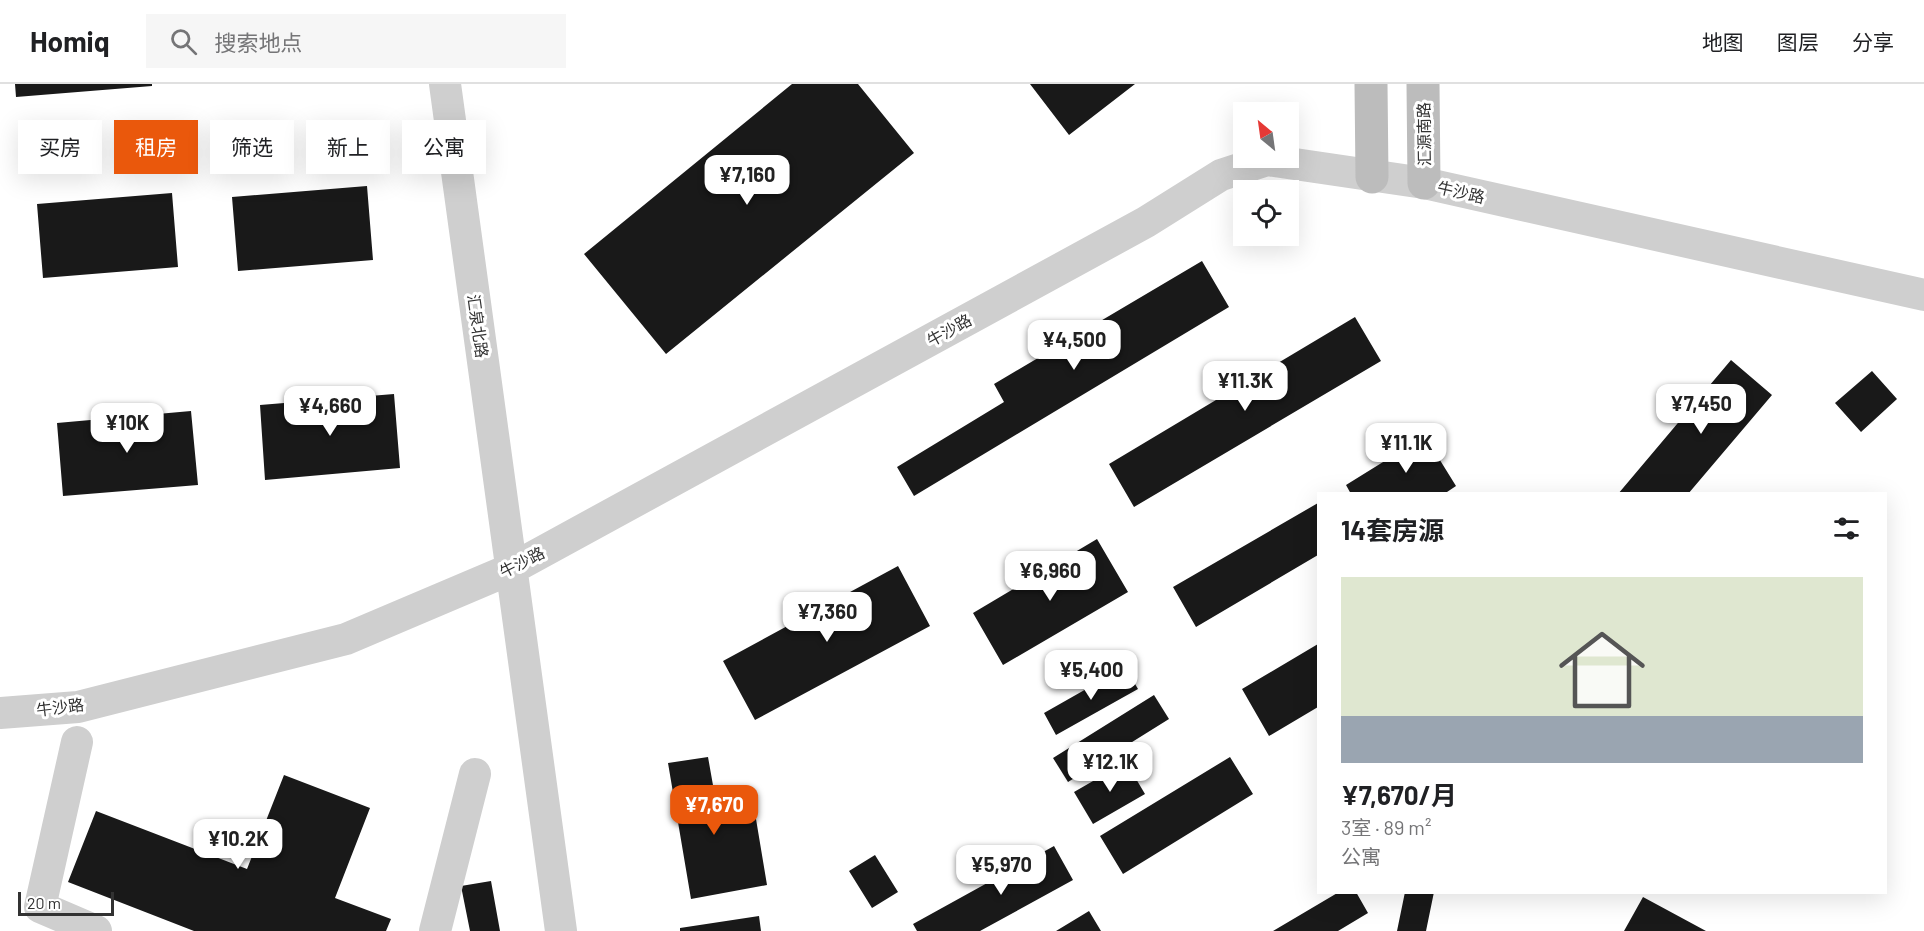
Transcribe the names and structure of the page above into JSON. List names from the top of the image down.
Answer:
{
  "streets": {
    "street": ["汇源南路", "牛沙路", "汇泉北路"]
  },
  "crossings": [
    ["汇源南路", "牛沙路"],
    ["牛沙路", "汇泉北路"]
  ],
  "scale_bar": "20 m",
  "north": "top left",
  "page": {
    "header": "Homiq",
    "search": "搜索地点",
    "nav": ["地图", "图层", "分享"],
    "chip": [
      "买房",
      "租房",
      "筛选",
      "新上",
      "公寓"
    ],
    "price": [
      "¥7,160",
      "¥4,500",
      "¥11.3K",
      "¥7,450",
      "¥4,660",
      "¥10K",
      "¥11.1K",
      "¥6,960",
      "¥7,360",
      "¥5,400",
      "¥12.1K",
      "¥7,670",
      "¥10.2K",
      "¥5,970"
    ],
    "heading": "14套房源",
    "list": [
      {
        "name": "¥7,670/月",
        "note": "3室 · 89 m² · 公寓"
      }
    ],
    "scale": "20 m"
  }
}
